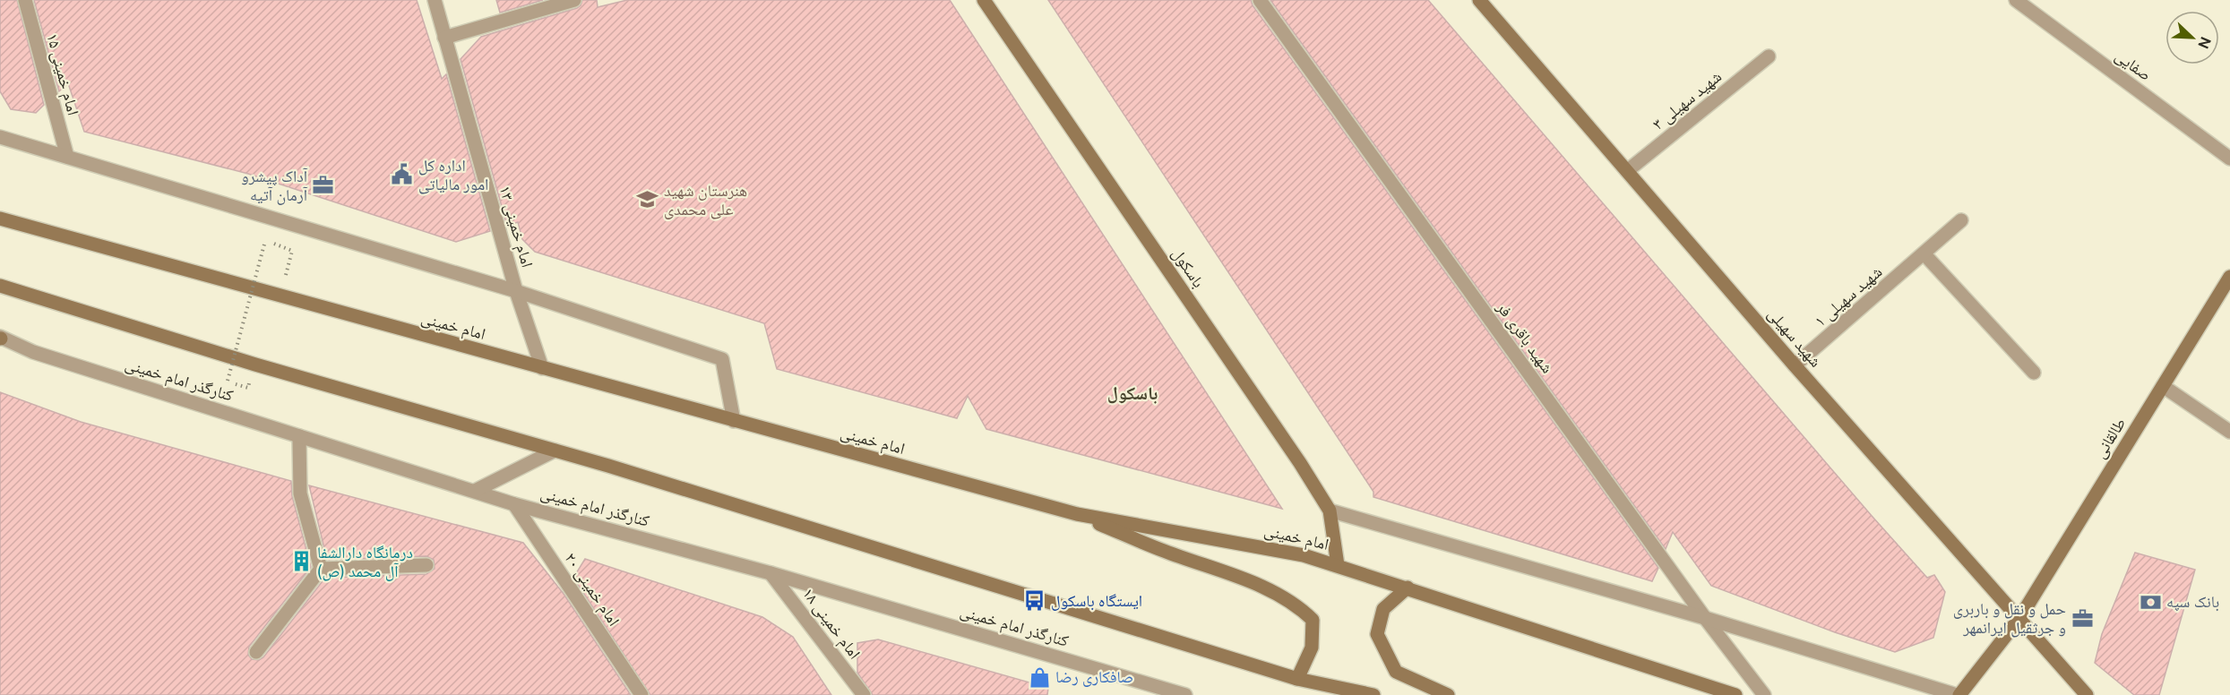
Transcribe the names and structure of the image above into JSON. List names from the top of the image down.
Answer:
{
  "streets": {
    "main road": [
      "باسکول",
      "امام خمینی",
      "شهید سهیلی",
      "طالقانی"
    ],
    "street": [
      "صفایی",
      "امام خمینی ۱۵",
      "شهید سهیلی ۳",
      "امام خمینی ۱۳",
      "شهید سهیلی ۱",
      "شهید باقری فر",
      "کنارگذر امام خمینی",
      "امام خمینی ۲۰",
      "امام خمینی ۱۸"
    ]
  },
  "crossings": [
    ["شهید سهیلی ۳", "شهید سهیلی"],
    ["امام خمینی ۱۳", "امام خمینی"],
    ["باسکول", "امام خمینی"],
    ["شهید سهیلی ۱", "شهید سهیلی"],
    ["شهید سهیلی", "طالقانی"],
    ["کنارگذر امام خمینی", "امام خمینی ۲۰"],
    ["کنارگذر امام خمینی", "امام خمینی ۱۸"]
  ],
  "districts": ["باسکول"],
  "places": {
    "public building": ["اداره کل امور مالیاتی"],
    "office": ["آداک پیشرو آرمان آتیه", "حمل و نقل و باربری و جرثقیل ایرانمهر"],
    "school or university": ["هنرستان شهید علی محمدی"],
    "building": ["درمانگاه دارالشفا آل محمد (ص)"],
    "bus stop": ["ایستگاه باسکول"],
    "bank": ["بانک سپه"],
    "shop": ["صافکاری رضا"]
  },
  "north": "bottom right"
}
